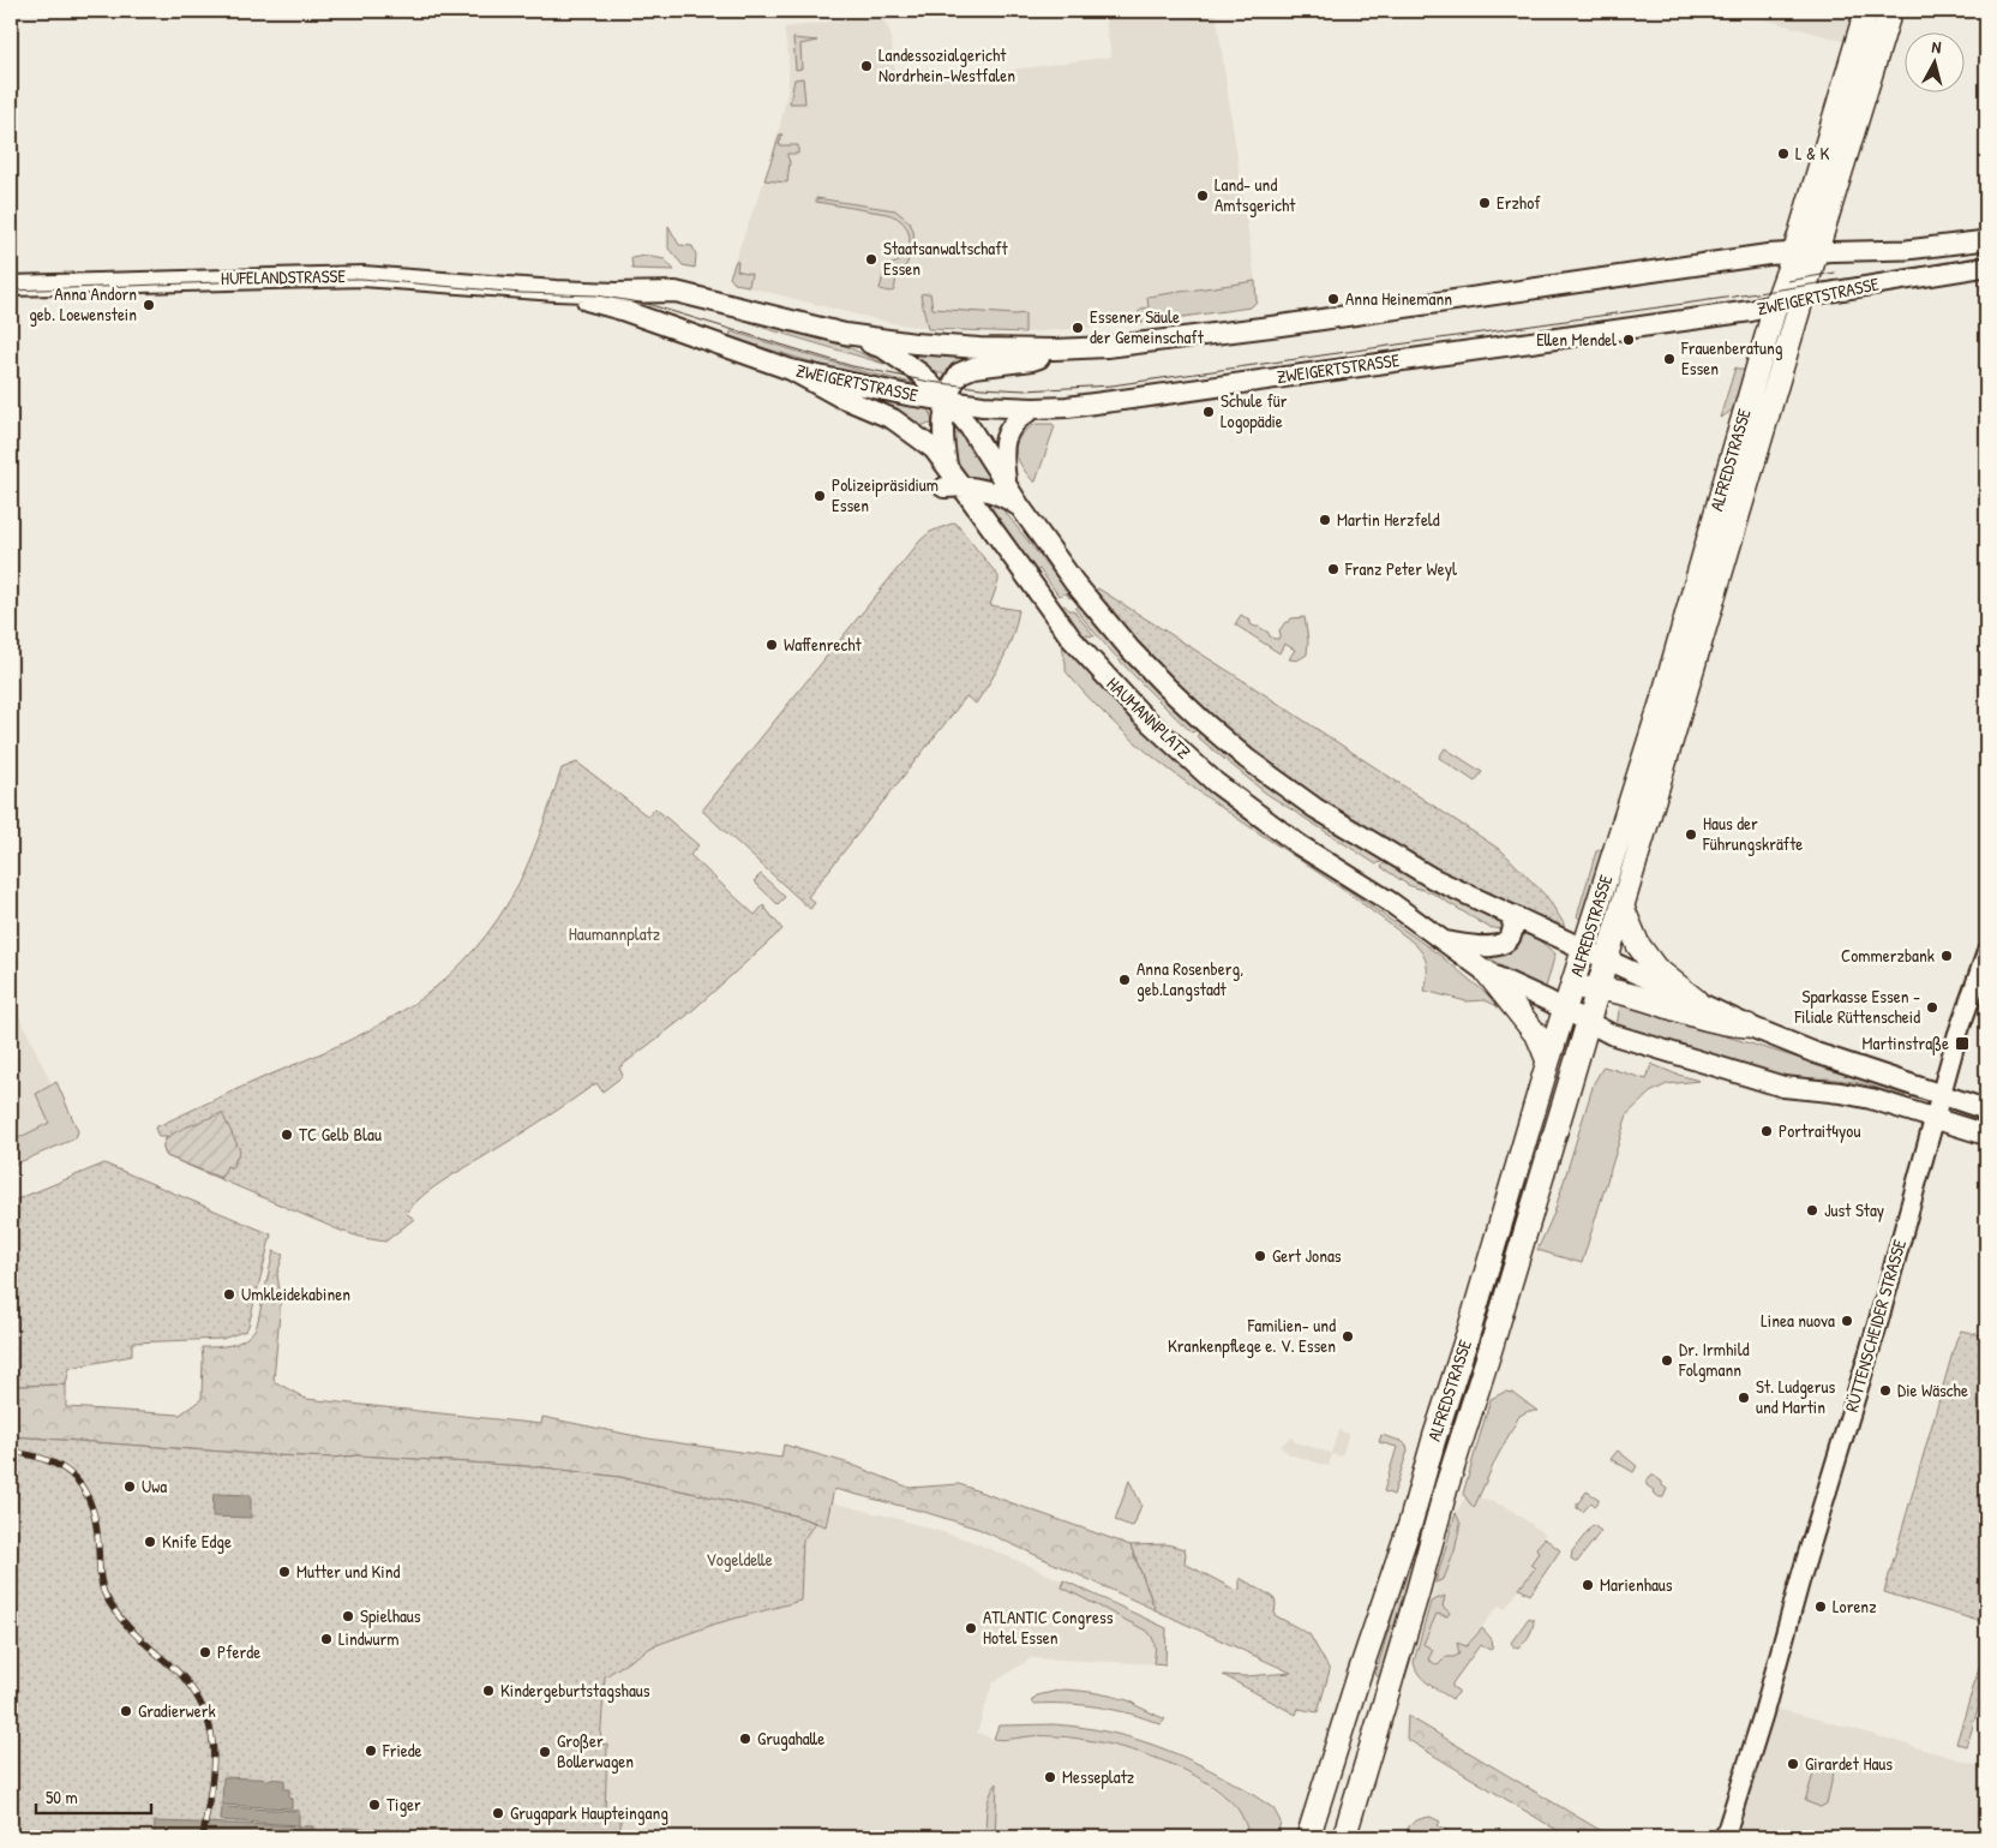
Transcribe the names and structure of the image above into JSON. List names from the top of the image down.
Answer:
{
  "streets": {
    "main road": [
      "HUFELANDSTRASSE",
      "ZWEIGERTSTRASSE",
      "ALFREDSTRASSE",
      "HAUMANNPLATZ"
    ],
    "street": ["RÜTTENSCHEIDER STRASSE"]
  },
  "crossings": [
    ["HUFELANDSTRASSE", "ZWEIGERTSTRASSE"],
    ["ZWEIGERTSTRASSE", "ALFREDSTRASSE"],
    ["ZWEIGERTSTRASSE", "HAUMANNPLATZ"],
    ["ALFREDSTRASSE", "HAUMANNPLATZ"]
  ],
  "parks": ["Haumannplatz", "Vogeldelle"],
  "places": {
    "other": [
      "Landessozialgericht Nordrhein-Westfalen",
      "L & K",
      "Land- und Amtsgericht",
      "Erzhof",
      "Staatsanwaltschaft Essen",
      "Anna Heinemann",
      "Anna Andorn geb. Loewenstein",
      "Essener Säule der Gemeinschaft",
      "Ellen Mendel",
      "Frauenberatung Essen",
      "Schule für Logopädie",
      "Polizeipräsidium Essen",
      "Martin Herzfeld",
      "Franz Peter Weyl",
      "Waffenrecht",
      "Haus der Führungskräfte",
      "Commerzbank",
      "Anna Rosenberg, geb.Langstadt",
      "Sparkasse Essen - Filiale Rüttenscheid",
      "Portrait4you",
      "TC Gelb Blau",
      "Just Stay",
      "Gert Jonas",
      "Umkleidekabinen",
      "Linea nuova",
      "Familien- und Krankenpflege e. V. Essen",
      "Dr. Irmhild Folgmann",
      "Die Wäsche",
      "St. Ludgerus und Martin",
      "Uwa",
      "Knife Edge",
      "Mutter und Kind",
      "Marienhaus",
      "Lorenz",
      "Spielhaus",
      "ATLANTIC Congress Hotel Essen",
      "Lindwurm",
      "Pferde",
      "Kindergeburtstagshaus",
      "Gradierwerk",
      "Grugahalle",
      "Friede",
      "Großer Bollerwagen",
      "Girardet Haus",
      "Messeplatz",
      "Tiger",
      "Grugapark Haupteingang"
    ],
    "transit": ["Martinstraße"]
  },
  "scale_bar": "50 m",
  "north": "top"
}
